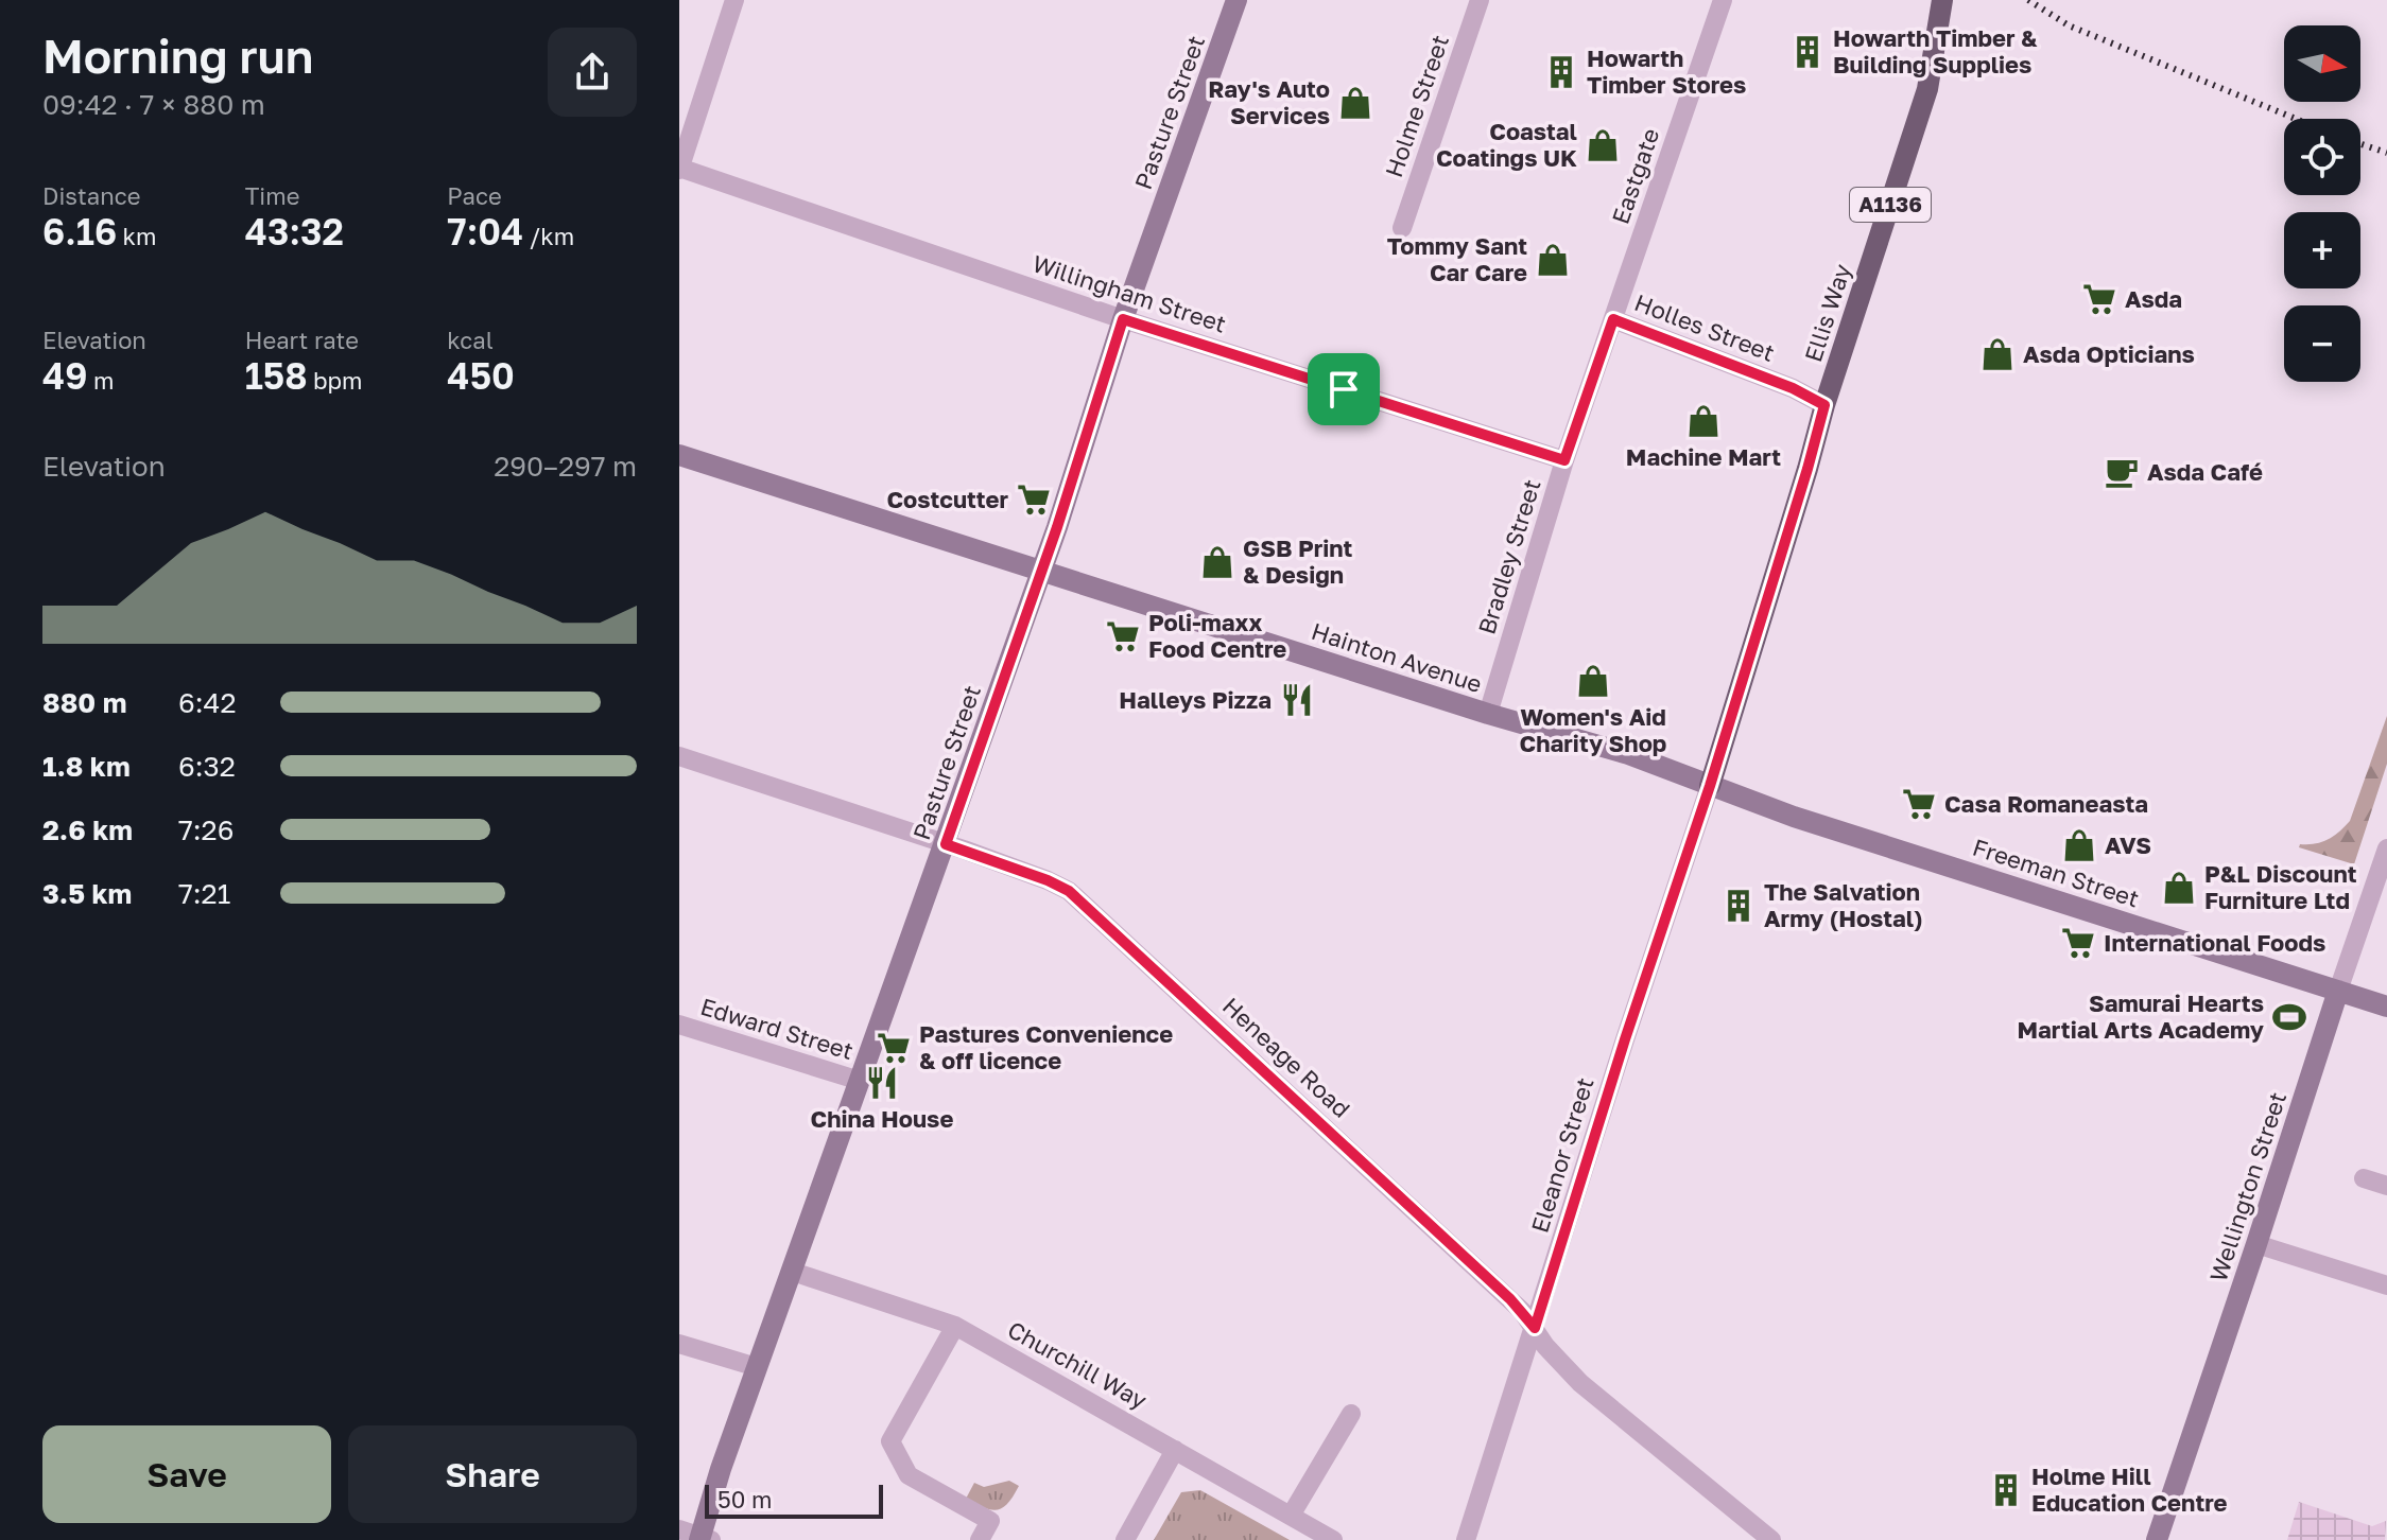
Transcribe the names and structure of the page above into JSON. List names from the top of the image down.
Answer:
{
  "streets": {
    "main road": ["A1136", "Ellis Way"],
    "street": [
      "Holme Street",
      "Pasture Street",
      "Eastgate",
      "Willingham Street",
      "Holles Street",
      "Bradley Street",
      "Hainton Avenue",
      "Freeman Street",
      "Edward Street",
      "Heneage Road",
      "Eleanor Street",
      "Wellington Street",
      "Churchill Way"
    ]
  },
  "crossings": [
    ["Pasture Street", "Willingham Street"],
    ["Pasture Street", "Hainton Avenue"],
    ["Pasture Street", "Edward Street"],
    ["Pasture Street", "Heneage Road"],
    ["Pasture Street", "Churchill Way"],
    ["Eastgate", "Holles Street"],
    ["Eastgate", "Bradley Street"],
    ["Willingham Street", "Bradley Street"],
    ["Ellis Way", "Holles Street"],
    ["Ellis Way", "Hainton Avenue"],
    ["Ellis Way", "Freeman Street"],
    ["Ellis Way", "Eleanor Street"],
    ["Holles Street", "Bradley Street"],
    ["Bradley Street", "Hainton Avenue"],
    ["Hainton Avenue", "Freeman Street"],
    ["Hainton Avenue", "Eleanor Street"],
    ["Freeman Street", "Eleanor Street"],
    ["Freeman Street", "Wellington Street"],
    ["Heneage Road", "Eleanor Street"]
  ],
  "places": {
    "building": [
      "Howarth Timber & Building Supplies",
      "Howarth Timber Stores",
      "The Salvation Army (Hostal)",
      "Holme Hill Education Centre"
    ],
    "shop": [
      "Ray's Auto Services",
      "Coastal Coatings UK",
      "Tommy Sant Car Care",
      "Asda Opticians",
      "Machine Mart",
      "GSB Print & Design",
      "Women's Aid Charity Shop",
      "AVS",
      "P&L Discount Furniture Ltd"
    ],
    "supermarket": [
      "Asda",
      "Costcutter",
      "Poli-maxx Food Centre",
      "Casa Romaneasta",
      "International Foods",
      "Pastures Convenience & off licence"
    ],
    "cafe": ["Asda Café"],
    "restaurant": ["Halleys Pizza", "China House"],
    "sports": ["Samurai Hearts Martial Arts Academy"]
  },
  "scale_bar": "50 m",
  "north": "right",
  "page": {
    "heading": ["Morning run", "09:42 · 7 × 880 m"],
    "map_buttons": ["+", "−"],
    "stats": [
      ["Distance", "6.16 km"],
      ["Time", "43:32"],
      ["Pace", "7:04 /km"],
      ["Elevation", "49 m"],
      ["Heart rate", "158 bpm"],
      ["kcal", "450"]
    ],
    "chart": ["Elevation", "290–297 m"],
    "list": [
      {
        "name": "880 m",
        "note": "6:42"
      },
      {
        "name": "1.8 km",
        "note": "6:32"
      },
      {
        "name": "2.6 km",
        "note": "7:26"
      },
      {
        "name": "3.5 km",
        "note": "7:21"
      }
    ],
    "buttons": ["Save", "Share"],
    "scale": "50 m"
  }
}
